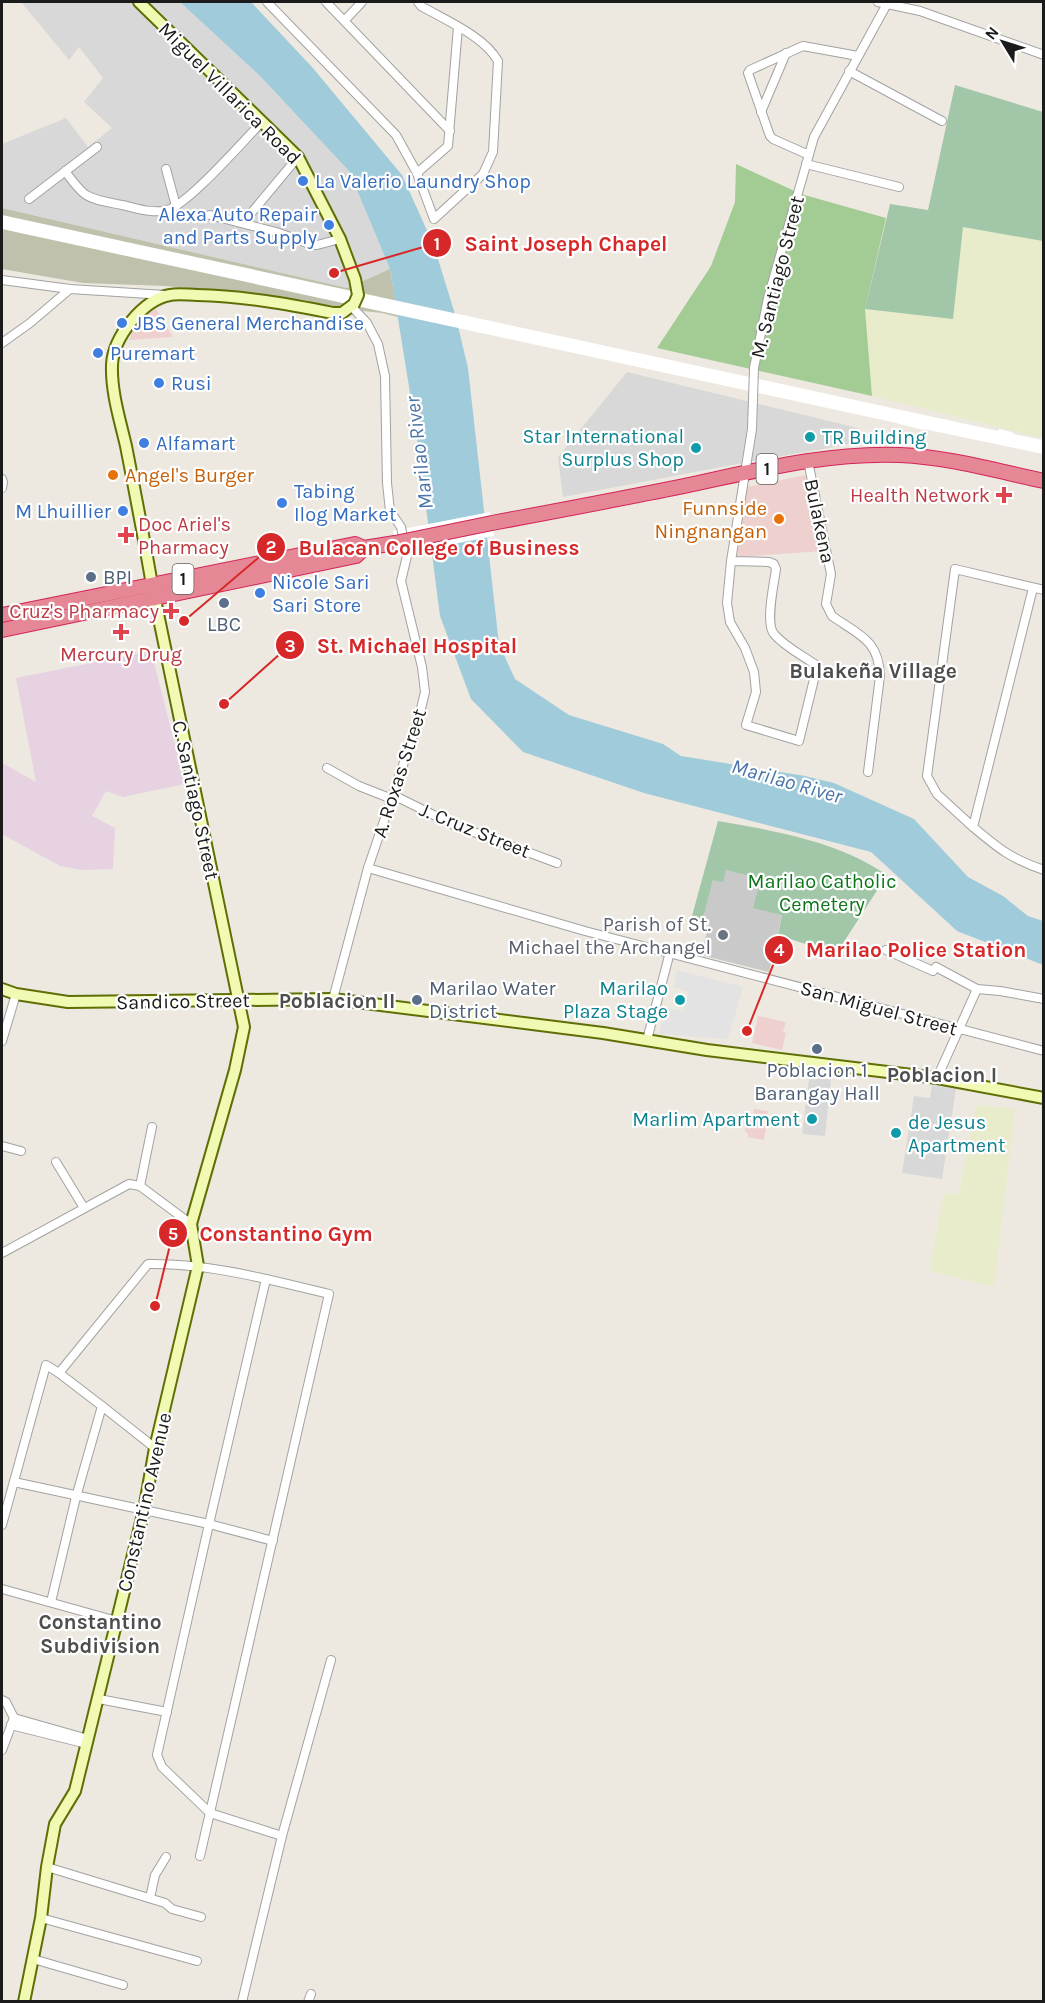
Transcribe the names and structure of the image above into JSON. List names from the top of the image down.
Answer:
{
  "streets": {
    "highway": ["1"],
    "main road": [
      "Miguel Villarica Road",
      "C. Santiago Street",
      "Sandico Street",
      "Constantino Avenue"
    ],
    "street": [
      "M. Santiago Street",
      "Bulakena",
      "A. Roxas Street",
      "J. Cruz Street",
      "San Miguel Street"
    ]
  },
  "crossings": [
    ["Miguel Villarica Road", "A. Roxas Street"],
    ["M. Santiago Street", "1"],
    ["1", "Bulakena"],
    ["1", "C. Santiago Street"],
    ["A. Roxas Street", "J. Cruz Street"],
    ["A. Roxas Street", "Sandico Street"],
    ["A. Roxas Street", "San Miguel Street"],
    ["C. Santiago Street", "Sandico Street"],
    ["C. Santiago Street", "Constantino Avenue"],
    ["Sandico Street", "Constantino Avenue"]
  ],
  "districts": [
    "Bulakeña Village",
    "Poblacion II",
    "Poblacion I",
    "Constantino Subdivision"
  ],
  "water": ["Marilao River"],
  "parks": ["Marilao Catholic Cemetery"],
  "places": {
    "other": [
      "La Valerio Laundry Shop",
      "Alexa Auto Repair and Parts Supply",
      "Saint Joseph Chapel",
      "JBS General Merchandise",
      "Puremart",
      "Rusi",
      "TR Building",
      "Alfamart",
      "Star International Surplus Shop",
      "Angel's Burger",
      "Tabing Ilog Market",
      "M Lhuillier",
      "Funnside Ningnangan",
      "BPI",
      "Nicole Sari Sari Store",
      "LBC",
      "Bulacan College of Business",
      "St. Michael Hospital",
      "Parish of St. Michael the Archangel",
      "Marilao Water District",
      "Marilao Plaza Stage",
      "Marilao Police Station",
      "Poblacion 1 Barangay Hall",
      "Marlim Apartment",
      "de Jesus Apartment",
      "Constantino Gym"
    ],
    "health": [
      "Health Network",
      "Doc Ariel's Pharmacy",
      "Cruz's Pharmacy",
      "Mercury Drug"
    ]
  },
  "north": "top left"
}
